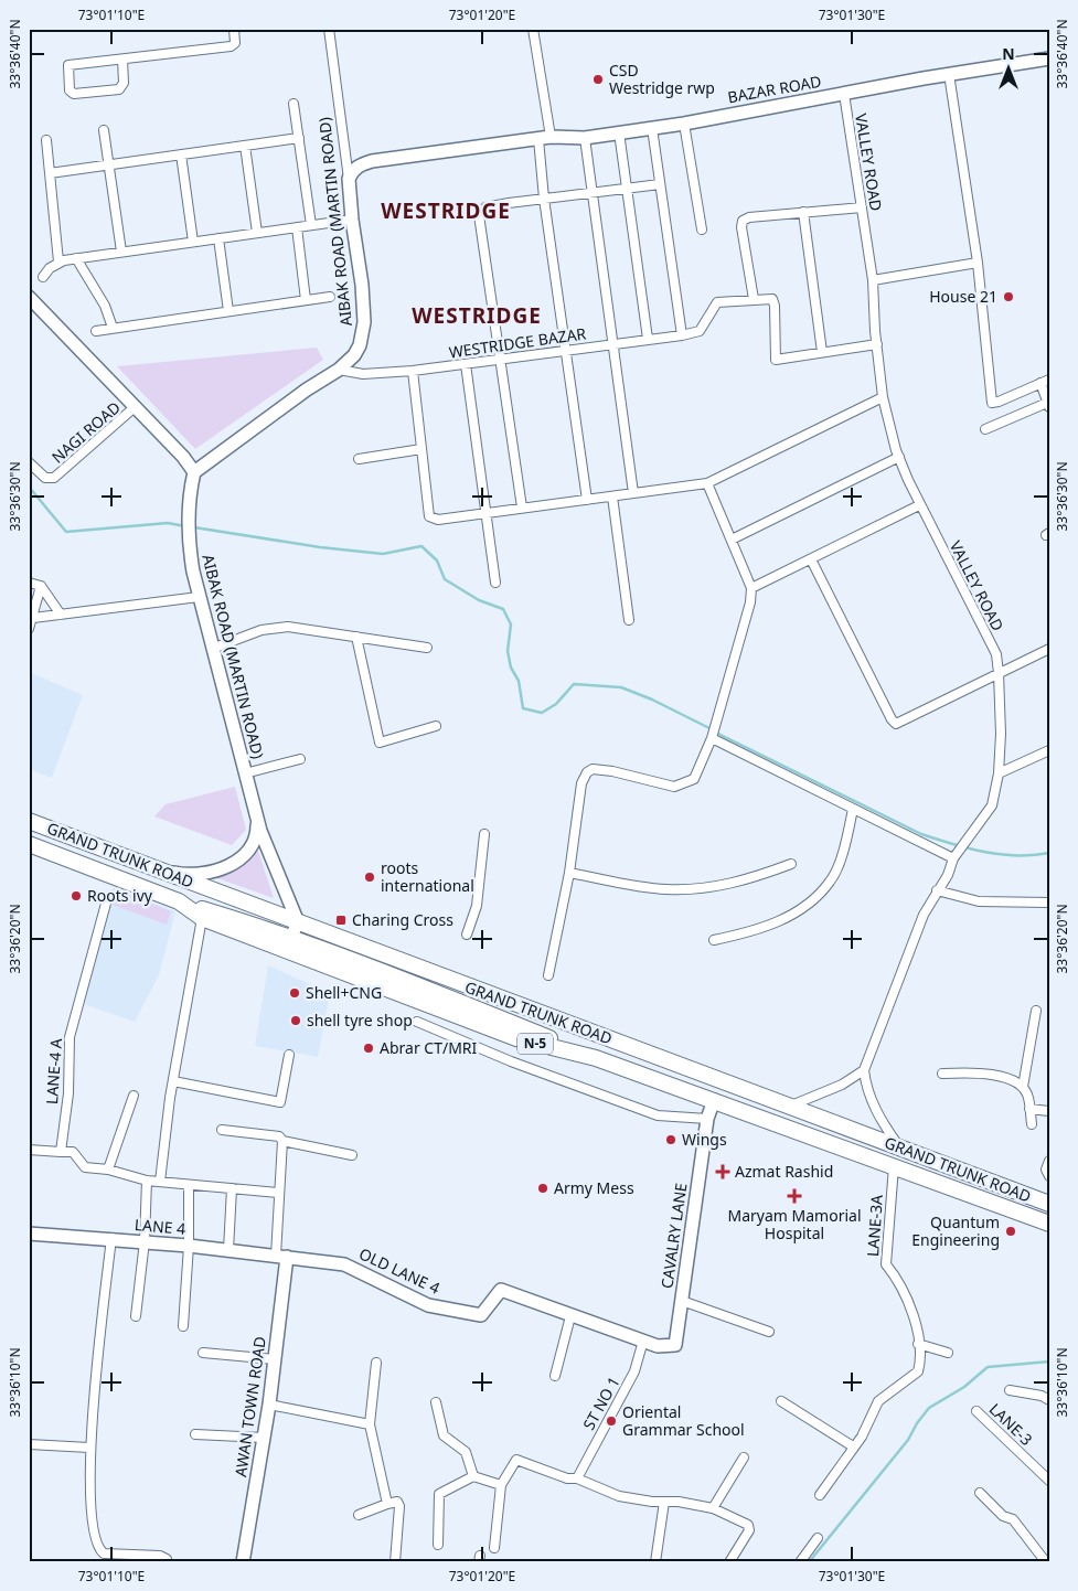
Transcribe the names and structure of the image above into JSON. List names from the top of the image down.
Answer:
{
  "streets": {
    "highway": ["GRAND TRUNK ROAD", "N-5"],
    "street": [
      "BAZAR ROAD",
      "VALLEY ROAD",
      "AIBAK ROAD (MARTIN ROAD)",
      "WESTRIDGE BAZAR",
      "NAGI ROAD",
      "LANE-4 A",
      "LANE-3A",
      "LANE 4",
      "CAVALRY LANE",
      "OLD LANE 4",
      "ST NO 1",
      "AWAN TOWN ROAD",
      "LANE-3"
    ]
  },
  "crossings": [
    ["BAZAR ROAD", "VALLEY ROAD"],
    ["BAZAR ROAD", "AIBAK ROAD (MARTIN ROAD)"],
    ["AIBAK ROAD (MARTIN ROAD)", "WESTRIDGE BAZAR"],
    ["AIBAK ROAD (MARTIN ROAD)", "GRAND TRUNK ROAD"],
    ["GRAND TRUNK ROAD", "LANE-3A"],
    ["GRAND TRUNK ROAD", "CAVALRY LANE"],
    ["LANE 4", "OLD LANE 4"],
    ["LANE 4", "AWAN TOWN ROAD"],
    ["CAVALRY LANE", "OLD LANE 4"],
    ["CAVALRY LANE", "ST NO 1"],
    ["OLD LANE 4", "ST NO 1"],
    ["OLD LANE 4", "AWAN TOWN ROAD"]
  ],
  "districts": ["WESTRIDGE", "WESTRIDGE"],
  "places": {
    "other": [
      "CSD Westridge rwp",
      "House 21",
      "roots international",
      "Roots ivy",
      "Shell+CNG",
      "shell tyre shop",
      "Abrar CT/MRI",
      "Wings",
      "Army Mess",
      "Quantum Engineering",
      "Oriental Grammar School"
    ],
    "transit": ["Charing Cross"],
    "health": ["Azmat Rashid", "Maryam Mamorial Hospital"]
  },
  "north": "top",
  "coordinates": [
    "73°01'10\"E",
    "73°01'20\"E",
    "73°01'30\"E",
    "33°36'40\"N",
    "33°36'30\"N",
    "33°36'20\"N",
    "33°36'10\"N"
  ]
}
